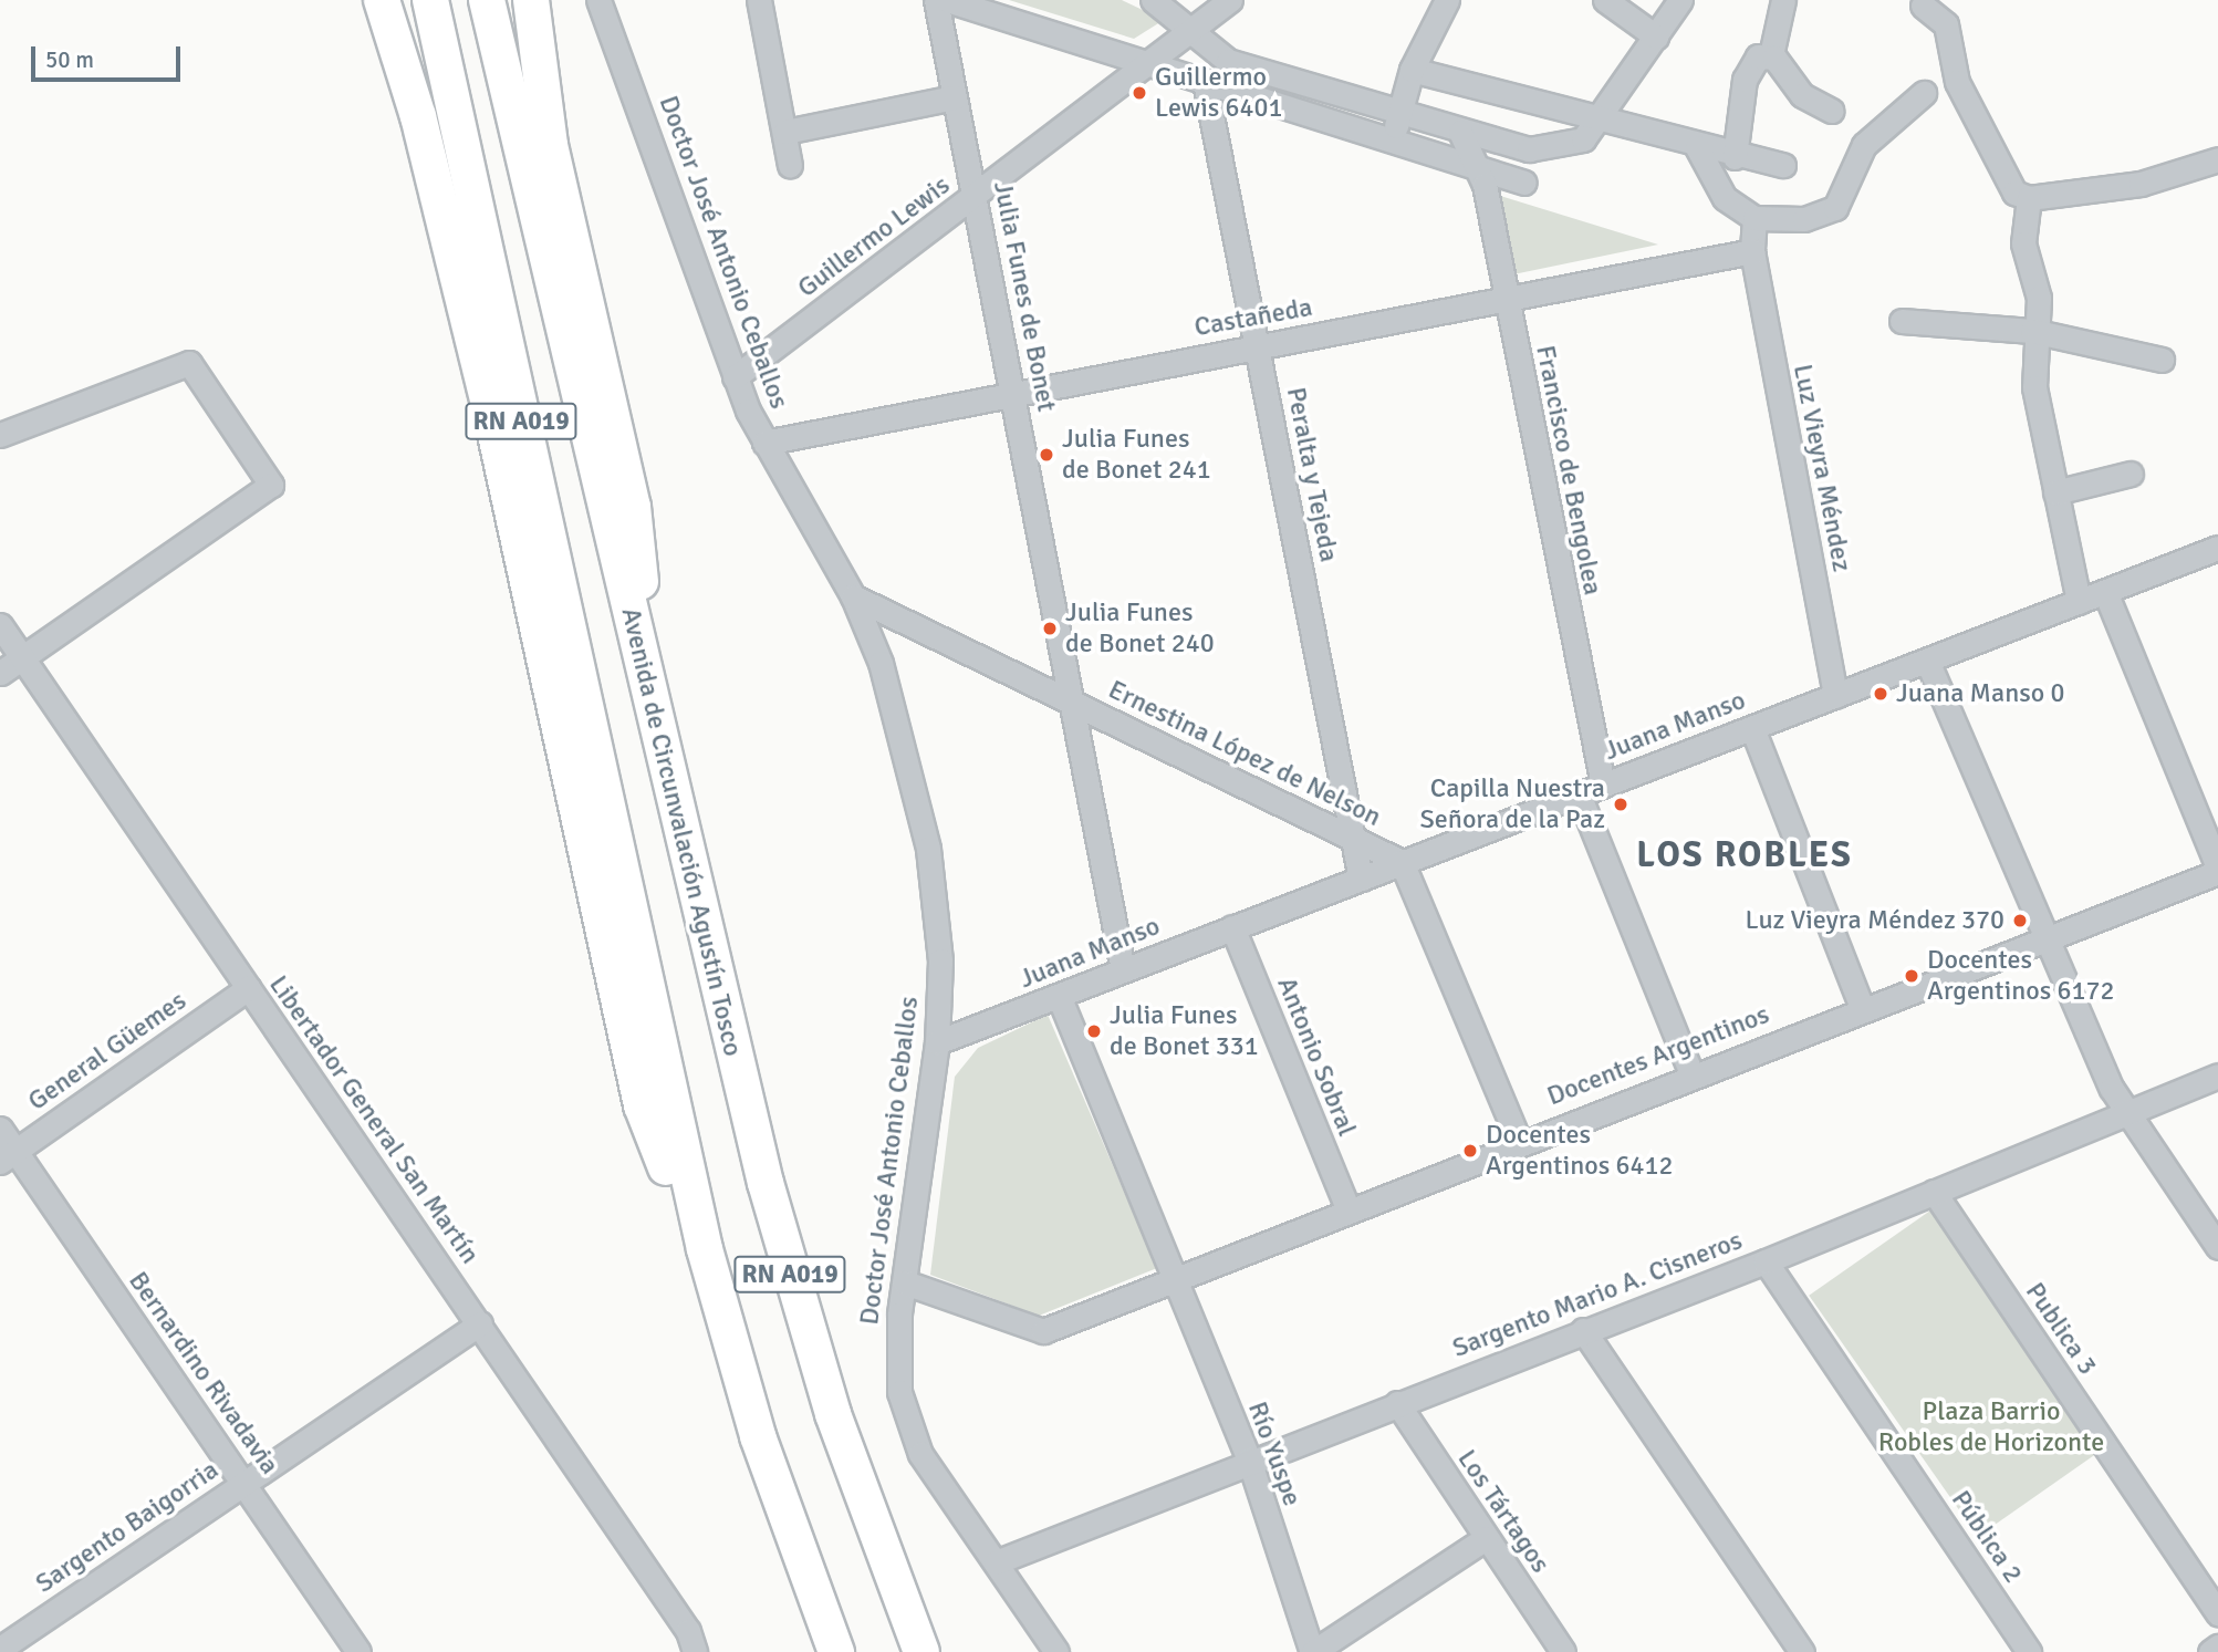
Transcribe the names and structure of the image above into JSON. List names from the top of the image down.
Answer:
{
  "streets": {
    "highway": ["RN A019", "Avenida de Circunvalación Agustín Tosco"],
    "street": [
      "Guillermo Lewis",
      "Doctor José Antonio Ceballos",
      "Julia Funes de Bonet",
      "Castañeda",
      "Luz Vieyra Méndez",
      "Francisco de Bengolea",
      "Peralta y Tejeda",
      "Juana Manso",
      "Ernestina López de Nelson",
      "General Güemes",
      "Docentes Argentinos",
      "Antonio Sobral",
      "Libertador General San Martín",
      "Sargento Mario A. Cisneros",
      "Publica 3",
      "Bernardino Rivadavia",
      "Río Yuspe",
      "Los Tártagos",
      "Sargento Baigorria",
      "Pública 2"
    ]
  },
  "crossings": [
    ["Guillermo Lewis", "Doctor José Antonio Ceballos"],
    ["Guillermo Lewis", "Julia Funes de Bonet"],
    ["Doctor José Antonio Ceballos", "Castañeda"],
    ["Doctor José Antonio Ceballos", "Juana Manso"],
    ["Doctor José Antonio Ceballos", "Ernestina López de Nelson"],
    ["Doctor José Antonio Ceballos", "Docentes Argentinos"],
    ["Doctor José Antonio Ceballos", "Sargento Mario A. Cisneros"],
    ["Julia Funes de Bonet", "Castañeda"],
    ["Julia Funes de Bonet", "Juana Manso"],
    ["Julia Funes de Bonet", "Ernestina López de Nelson"],
    ["Castañeda", "Luz Vieyra Méndez"],
    ["Castañeda", "Francisco de Bengolea"],
    ["Castañeda", "Peralta y Tejeda"],
    ["Luz Vieyra Méndez", "Juana Manso"],
    ["Francisco de Bengolea", "Juana Manso"],
    ["Peralta y Tejeda", "Juana Manso"],
    ["Peralta y Tejeda", "Ernestina López de Nelson"],
    ["Juana Manso", "Ernestina López de Nelson"],
    ["Juana Manso", "Antonio Sobral"],
    ["General Güemes", "Libertador General San Martín"],
    ["General Güemes", "Bernardino Rivadavia"],
    ["Docentes Argentinos", "Antonio Sobral"],
    ["Docentes Argentinos", "Río Yuspe"],
    ["Libertador General San Martín", "Sargento Baigorria"],
    ["Sargento Mario A. Cisneros", "Publica 3"],
    ["Sargento Mario A. Cisneros", "Río Yuspe"],
    ["Sargento Mario A. Cisneros", "Los Tártagos"],
    ["Sargento Mario A. Cisneros", "Pública 2"],
    ["Bernardino Rivadavia", "Sargento Baigorria"]
  ],
  "districts": ["LOS ROBLES"],
  "parks": ["Plaza Barrio Robles de Horizonte"],
  "places": [
    "Guillermo Lewis 6401",
    "Julia Funes de Bonet 241",
    "Julia Funes de Bonet 240",
    "Juana Manso 0",
    "Capilla Nuestra Señora de la Paz",
    "Luz Vieyra Méndez 370",
    "Docentes Argentinos 6172",
    "Julia Funes de Bonet 331",
    "Docentes Argentinos 6412"
  ],
  "scale_bar": "50 m"
}
